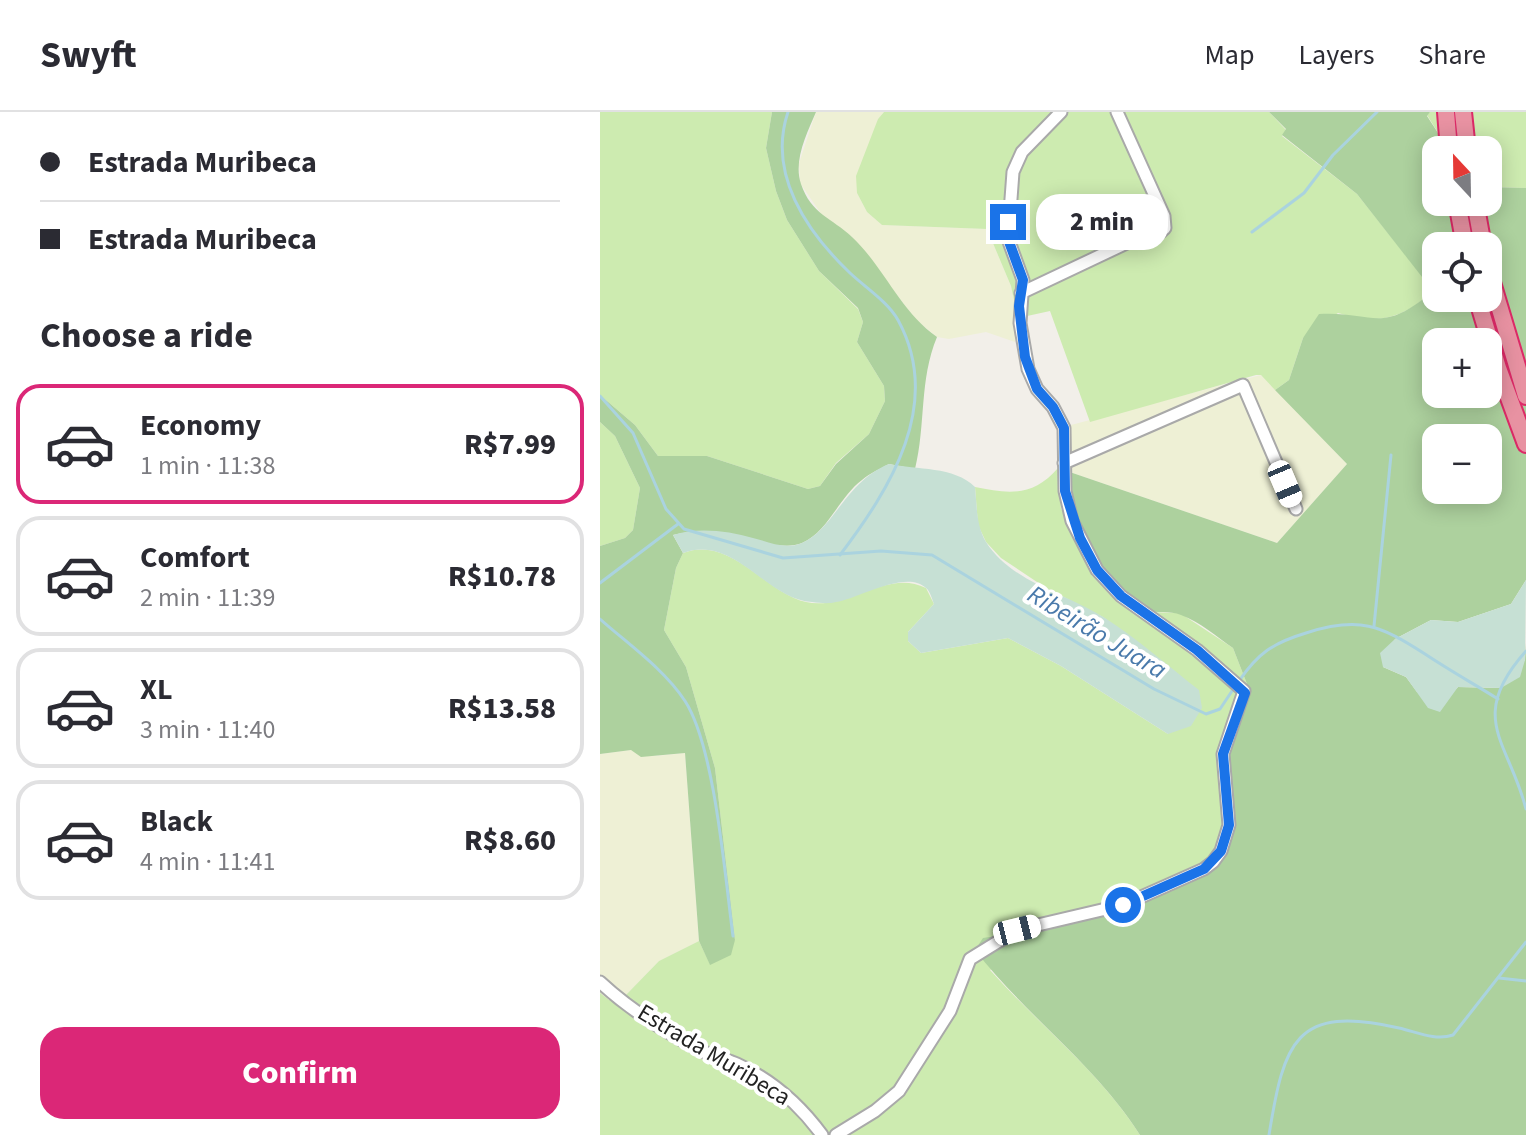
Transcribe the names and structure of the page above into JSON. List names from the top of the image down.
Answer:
{
  "streets": {
    "street": ["Estrada Muribeca"]
  },
  "water": ["Ribeirão Juara"],
  "north": "top",
  "page": {
    "header": "Swyft",
    "nav": ["Map", "Layers", "Share"],
    "banner": ["Estrada Muribeca", "Estrada Muribeca"],
    "map_buttons": ["+", "−"],
    "bubble": "2 min",
    "heading": "Choose a ride",
    "list": [
      {
        "name": "Economy",
        "note": "1 min · 11:38",
        "value": "R$7.99"
      },
      {
        "name": "Comfort",
        "note": "2 min · 11:39",
        "value": "R$10.78"
      },
      {
        "name": "XL",
        "note": "3 min · 11:40",
        "value": "R$13.58"
      },
      {
        "name": "Black",
        "note": "4 min · 11:41",
        "value": "R$8.60"
      }
    ],
    "buttons": "Confirm"
  }
}
